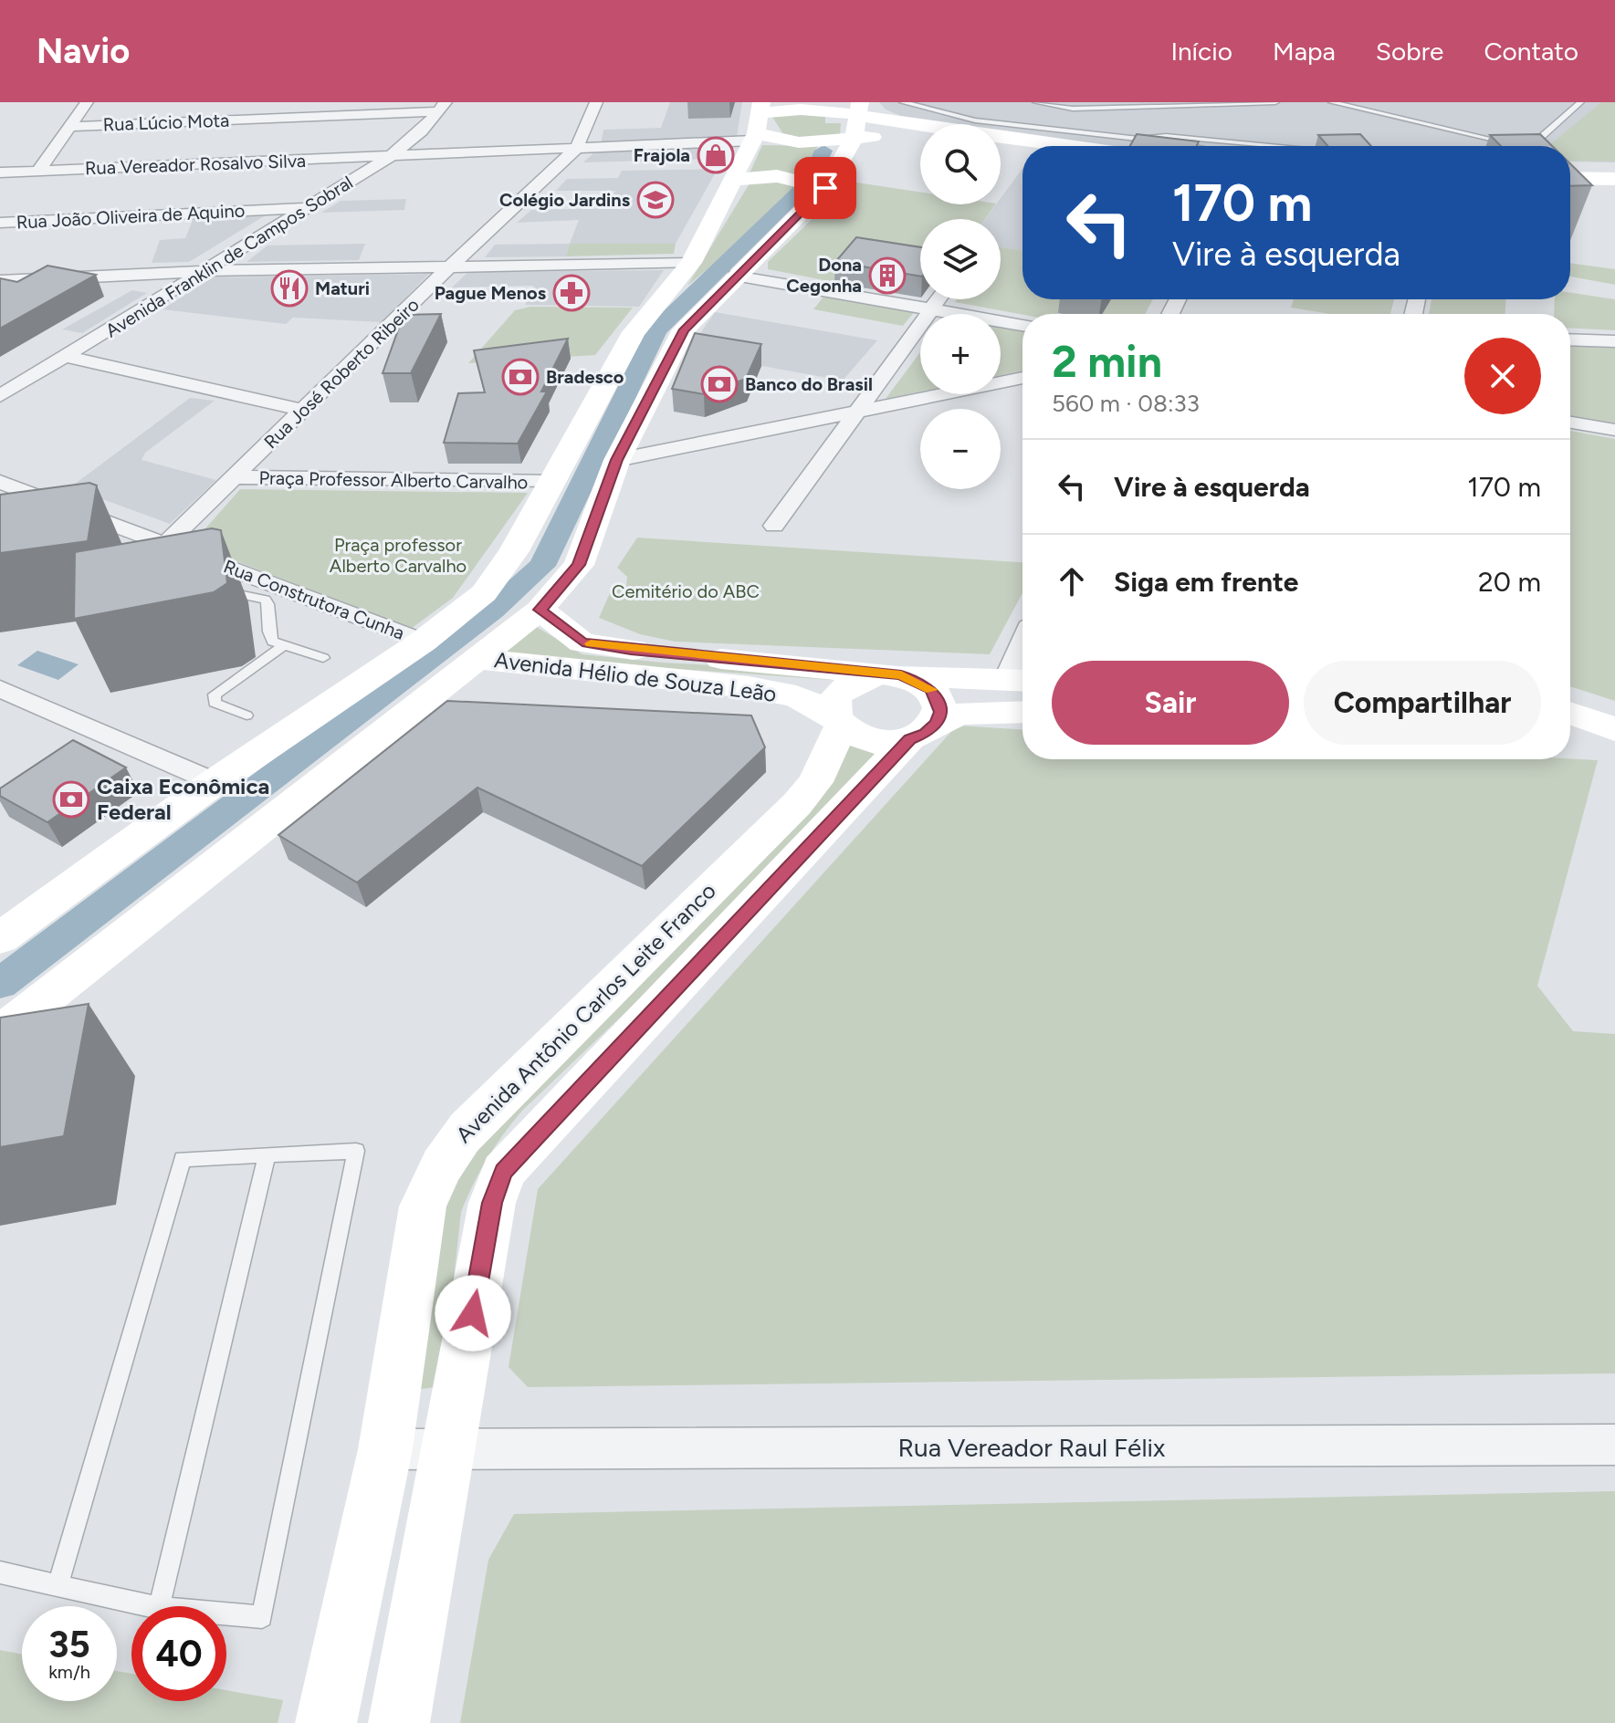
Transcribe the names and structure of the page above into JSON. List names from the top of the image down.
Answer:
{
  "streets": {
    "street": [
      "Rua Lúcio Mota",
      "Rua Vereador Rosalvo Silva",
      "Rua João Oliveira de Aquino",
      "Avenida Franklin de Campos Sobral",
      "Rua José Roberto Ribeiro",
      "Praça Professor Alberto Carvalho",
      "Rua Construtora Cunha",
      "Avenida Hélio de Souza Leão",
      "Avenida Antônio Carlos Leite Franco",
      "Rua Vereador Raul Félix"
    ]
  },
  "crossings": [
    ["Rua Lúcio Mota", "Avenida Franklin de Campos Sobral"],
    ["Rua Vereador Rosalvo Silva", "Avenida Franklin de Campos Sobral"],
    ["Rua Vereador Rosalvo Silva", "Rua José Roberto Ribeiro"],
    ["Rua João Oliveira de Aquino", "Avenida Franklin de Campos Sobral"],
    ["Rua José Roberto Ribeiro", "Praça Professor Alberto Carvalho"],
    ["Rua José Roberto Ribeiro", "Rua Construtora Cunha"],
    ["Avenida Hélio de Souza Leão", "Avenida Antônio Carlos Leite Franco"],
    ["Avenida Antônio Carlos Leite Franco", "Rua Vereador Raul Félix"]
  ],
  "parks": ["Praça professor Alberto Carvalho", "Cemitério do ABC"],
  "places": {
    "shop": ["Frajola"],
    "school or university": ["Colégio Jardins"],
    "building": ["Dona Cegonha"],
    "restaurant": ["Maturi"],
    "pharmacy": ["Pague Menos"],
    "bank": ["Bradesco", "Banco do Brasil", "Caixa Econômica Federal"]
  },
  "page": {
    "header": "Navio",
    "nav": [
      "Início",
      "Mapa",
      "Sobre",
      "Contato"
    ],
    "map_buttons": ["+", "−"],
    "turn": ["170 m", "Vire à esquerda"],
    "heading": ["2 min", "560 m · 08:33"],
    "list": [
      {
        "name": "Vire à esquerda",
        "value": "170 m"
      },
      {
        "name": "Siga em frente",
        "value": "20 m"
      }
    ],
    "buttons": ["Sair", "Compartilhar"],
    "speed": "35 km/h",
    "limit": "40"
  }
}
